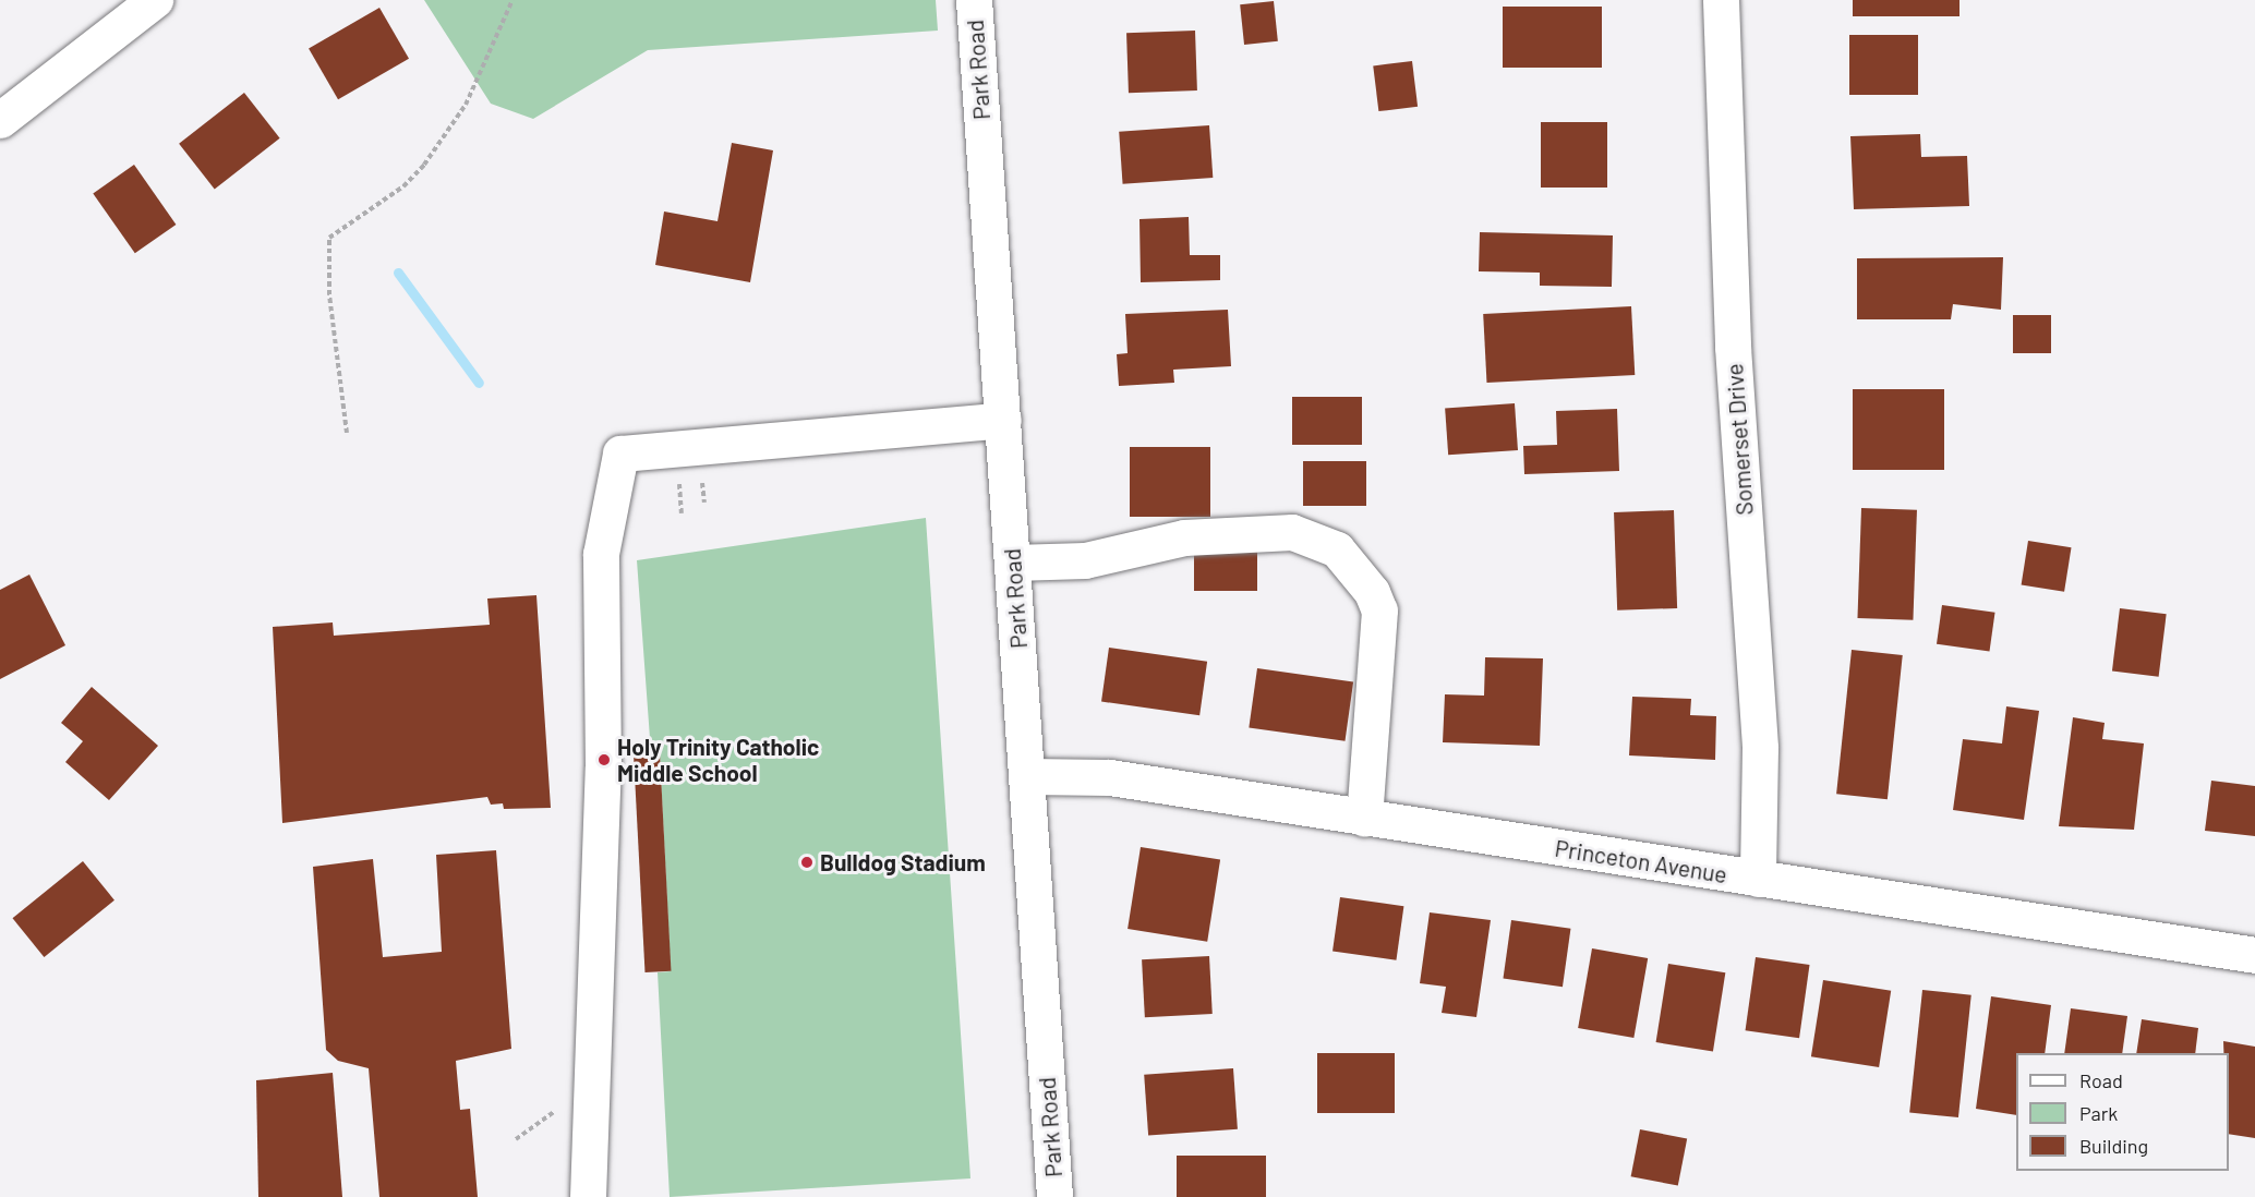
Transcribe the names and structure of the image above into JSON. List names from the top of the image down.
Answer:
{
  "streets": {
    "street": ["Park Road", "Somerset Drive", "Princeton Avenue"]
  },
  "crossings": [
    ["Park Road", "Princeton Avenue"],
    ["Somerset Drive", "Princeton Avenue"]
  ],
  "places": ["Holy Trinity Catholic Middle School", "Bulldog Stadium"],
  "legend": ["Road", "Park", "Building"]
}
